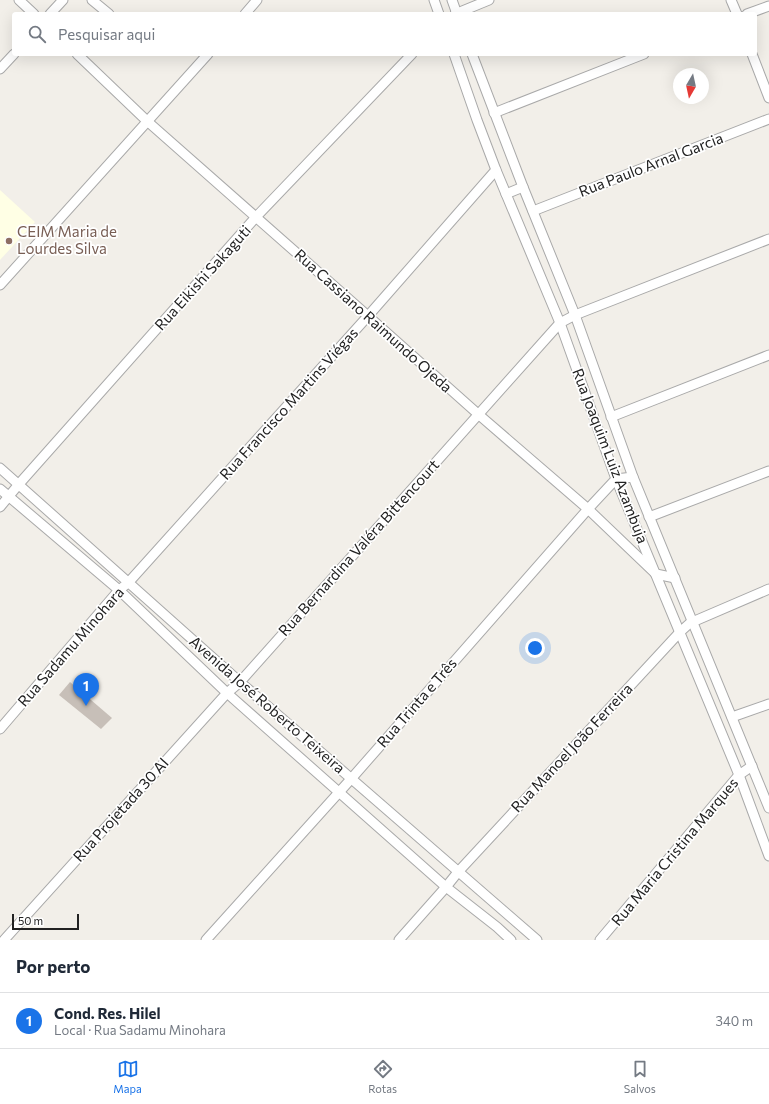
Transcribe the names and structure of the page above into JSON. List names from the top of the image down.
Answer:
{
  "streets": {
    "street": [
      "Rua Paulo Arnal Garcia",
      "Rua Eikishi Sakaguti",
      "Rua Cassiano Raimundo Ojeda",
      "Rua Francisco Martins Viégas",
      "Rua Joaquim Luiz Azambuja",
      "Rua Bernardina Valéra Bittencourt",
      "Rua Sadamu Minohara",
      "Rua Trinta e Três",
      "Avenida José Roberto Teixeira",
      "Rua Manoel João Ferreira",
      "Rua Projetada 30 AI",
      "Rua Maria Cristina Marques"
    ]
  },
  "crossings": [
    ["Rua Paulo Arnal Garcia", "Rua Joaquim Luiz Azambuja"],
    ["Rua Eikishi Sakaguti", "Rua Cassiano Raimundo Ojeda"],
    ["Rua Eikishi Sakaguti", "Avenida José Roberto Teixeira"],
    ["Rua Cassiano Raimundo Ojeda", "Rua Francisco Martins Viégas"],
    ["Rua Cassiano Raimundo Ojeda", "Rua Joaquim Luiz Azambuja"],
    ["Rua Cassiano Raimundo Ojeda", "Rua Bernardina Valéra Bittencourt"],
    ["Rua Cassiano Raimundo Ojeda", "Rua Trinta e Três"],
    ["Rua Francisco Martins Viégas", "Rua Joaquim Luiz Azambuja"],
    ["Rua Francisco Martins Viégas", "Rua Sadamu Minohara"],
    ["Rua Francisco Martins Viégas", "Avenida José Roberto Teixeira"],
    ["Rua Joaquim Luiz Azambuja", "Rua Bernardina Valéra Bittencourt"],
    ["Rua Joaquim Luiz Azambuja", "Rua Trinta e Três"],
    ["Rua Joaquim Luiz Azambuja", "Rua Manoel João Ferreira"],
    ["Rua Joaquim Luiz Azambuja", "Rua Maria Cristina Marques"],
    ["Rua Bernardina Valéra Bittencourt", "Avenida José Roberto Teixeira"],
    ["Rua Bernardina Valéra Bittencourt", "Rua Projetada 30 AI"],
    ["Rua Sadamu Minohara", "Avenida José Roberto Teixeira"],
    ["Rua Trinta e Três", "Avenida José Roberto Teixeira"],
    ["Avenida José Roberto Teixeira", "Rua Manoel João Ferreira"],
    ["Avenida José Roberto Teixeira", "Rua Projetada 30 AI"]
  ],
  "places": ["CEIM Maria de Lourdes Silva"],
  "scale_bar": "50 m",
  "north": "bottom",
  "page": {
    "search": "Pesquisar aqui",
    "pins": "1",
    "scale": "50 m",
    "heading": "Por perto",
    "list": [
      {
        "mark": "1",
        "name": "Cond. Res. Hilel",
        "note": "Local · Rua Sadamu Minohara",
        "value": "340 m"
      }
    ],
    "nav": ["Mapa", "Rotas", "Salvos"]
  }
}
